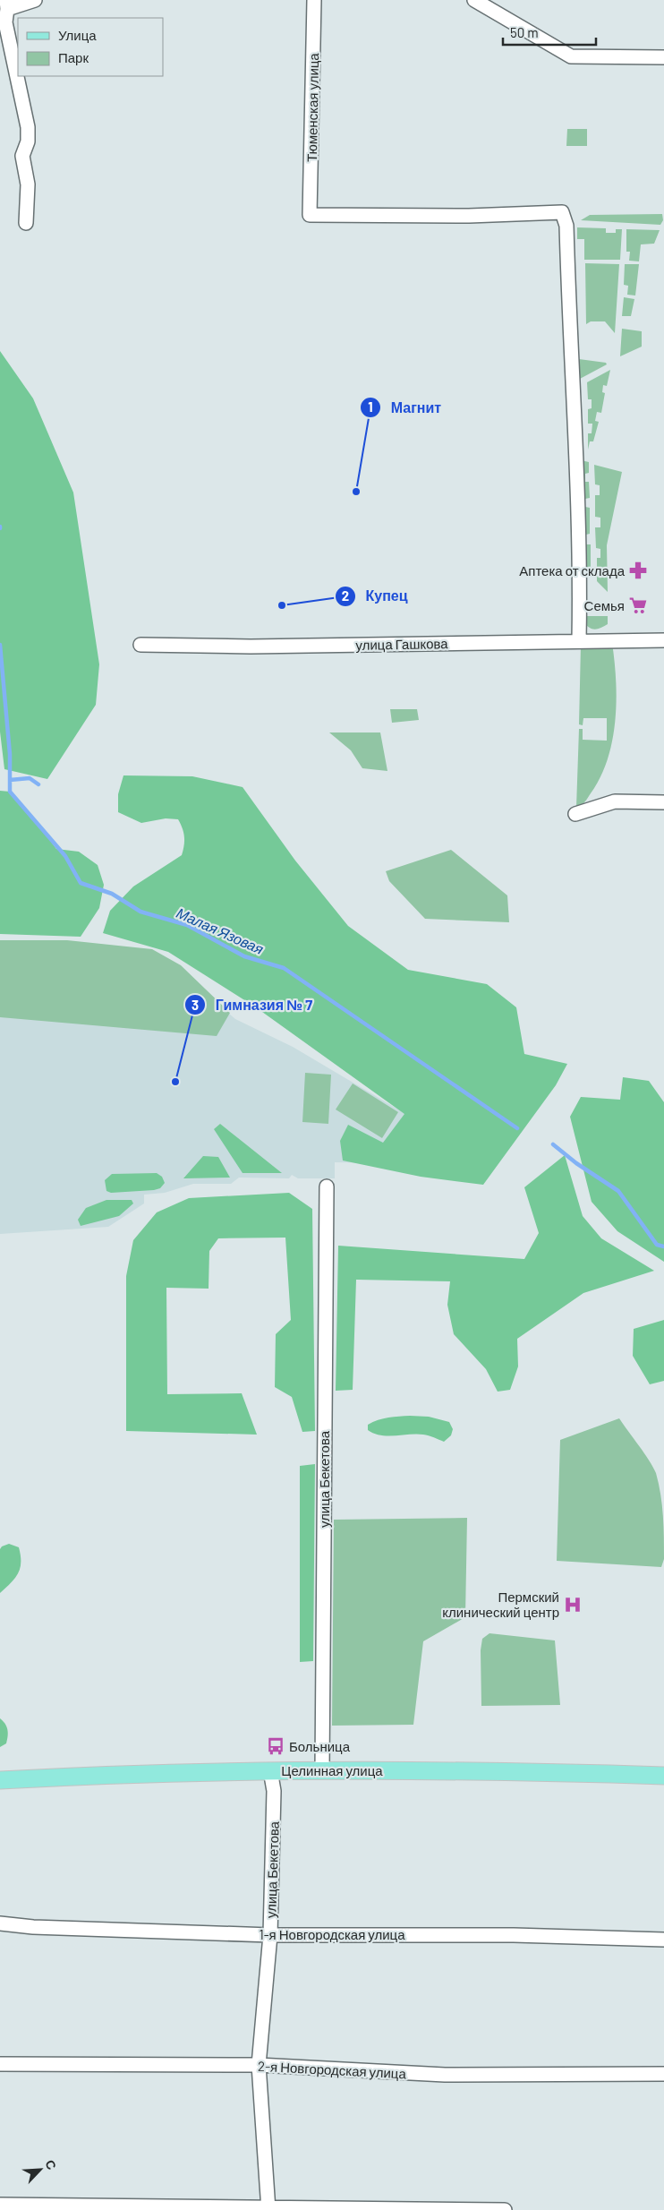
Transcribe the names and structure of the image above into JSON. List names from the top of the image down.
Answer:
{
  "streets": {
    "main road": ["Целинная улица"],
    "street": [
      "Тюменская улица",
      "улица Гашкова",
      "улица Бекетова",
      "1-я Новгородская улица",
      "2-я Новгородская улица"
    ]
  },
  "crossings": [
    ["Тюменская улица", "улица Гашкова"],
    ["улица Бекетова", "Целинная улица"],
    ["улица Бекетова", "1-я Новгородская улица"],
    ["улица Бекетова", "2-я Новгородская улица"]
  ],
  "water": ["Малая Язовая"],
  "places": {
    "other": ["Магнит", "Купец", "Гимназия № 7"],
    "pharmacy": ["Аптека от склада"],
    "supermarket": ["Семья"],
    "hospital": ["Пермский клинический центр"],
    "bus stop": ["Больница"]
  },
  "legend": ["Улица", "Парк"],
  "scale_bar": "50 m",
  "north": "top right"
}
